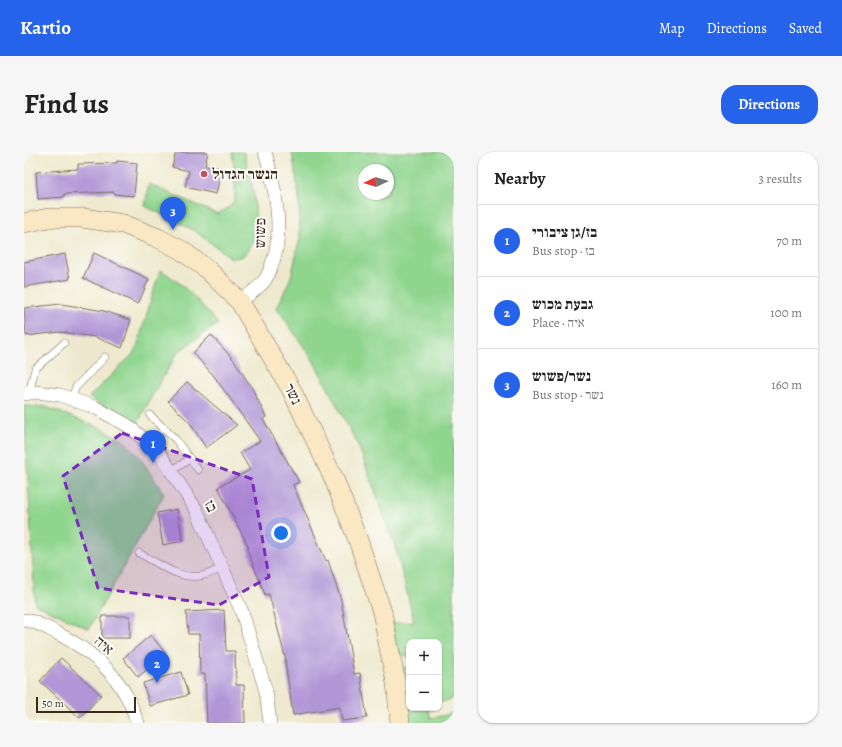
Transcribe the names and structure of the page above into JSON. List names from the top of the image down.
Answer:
{
  "streets": {
    "street": [
      "פשוש",
      "נשר",
      "בז",
      "איה"
    ]
  },
  "crossings": [
    ["פשוש", "נשר"]
  ],
  "places": ["הנשר הגדול"],
  "scale_bar": "50 m",
  "north": "left",
  "page": {
    "header": "Kartio",
    "nav": ["Map", "Directions", "Saved"],
    "title": "Find us",
    "buttons": "Directions",
    "heading": ["Nearby", "3 results"],
    "pins": ["3", "1", "2"],
    "list": [
      {
        "mark": "1",
        "name": "בז/גן ציבורי",
        "note": "Bus stop · בז",
        "value": "70 m"
      },
      {
        "mark": "2",
        "name": "גבעת מכוש",
        "note": "Place · איה",
        "value": "100 m"
      },
      {
        "mark": "3",
        "name": "נשר/פשוש",
        "note": "Bus stop · נשר",
        "value": "160 m"
      }
    ],
    "map_buttons": ["+", "−"],
    "scale": "50 m"
  }
}
